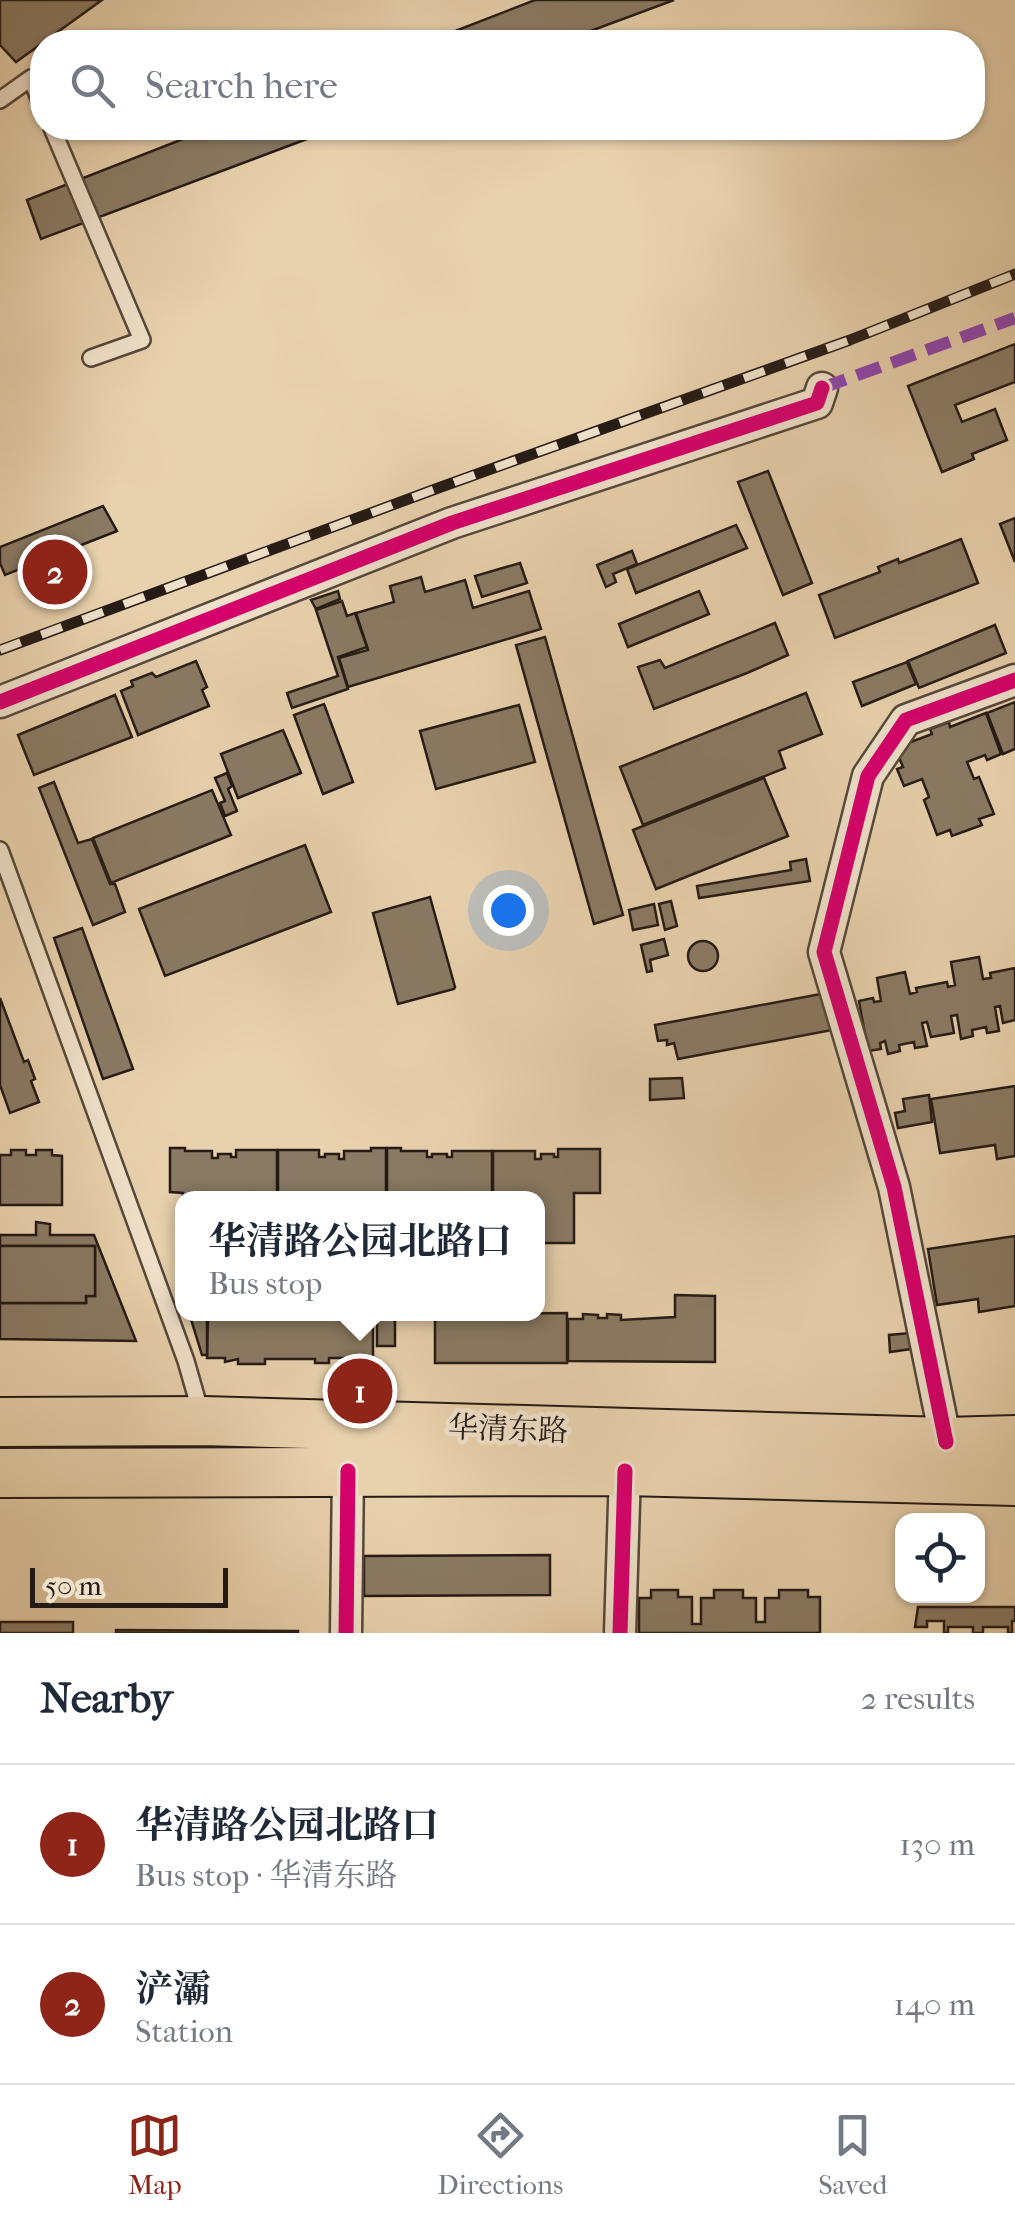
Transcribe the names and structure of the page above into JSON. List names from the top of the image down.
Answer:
{
  "streets": {
    "main road": ["华清东路"]
  },
  "scale_bar": "50 m",
  "page": {
    "search": "Search here",
    "pins": ["2", "1"],
    "popup": ["华清路公园北路口", "Bus stop"],
    "scale": "50 m",
    "heading": ["Nearby", "2 results"],
    "list": [
      {
        "mark": "1",
        "name": "华清路公园北路口",
        "note": "Bus stop · 华清东路",
        "value": "130 m"
      },
      {
        "mark": "2",
        "name": "浐灞",
        "note": "Station",
        "value": "140 m"
      }
    ],
    "nav": ["Map", "Directions", "Saved"]
  }
}
